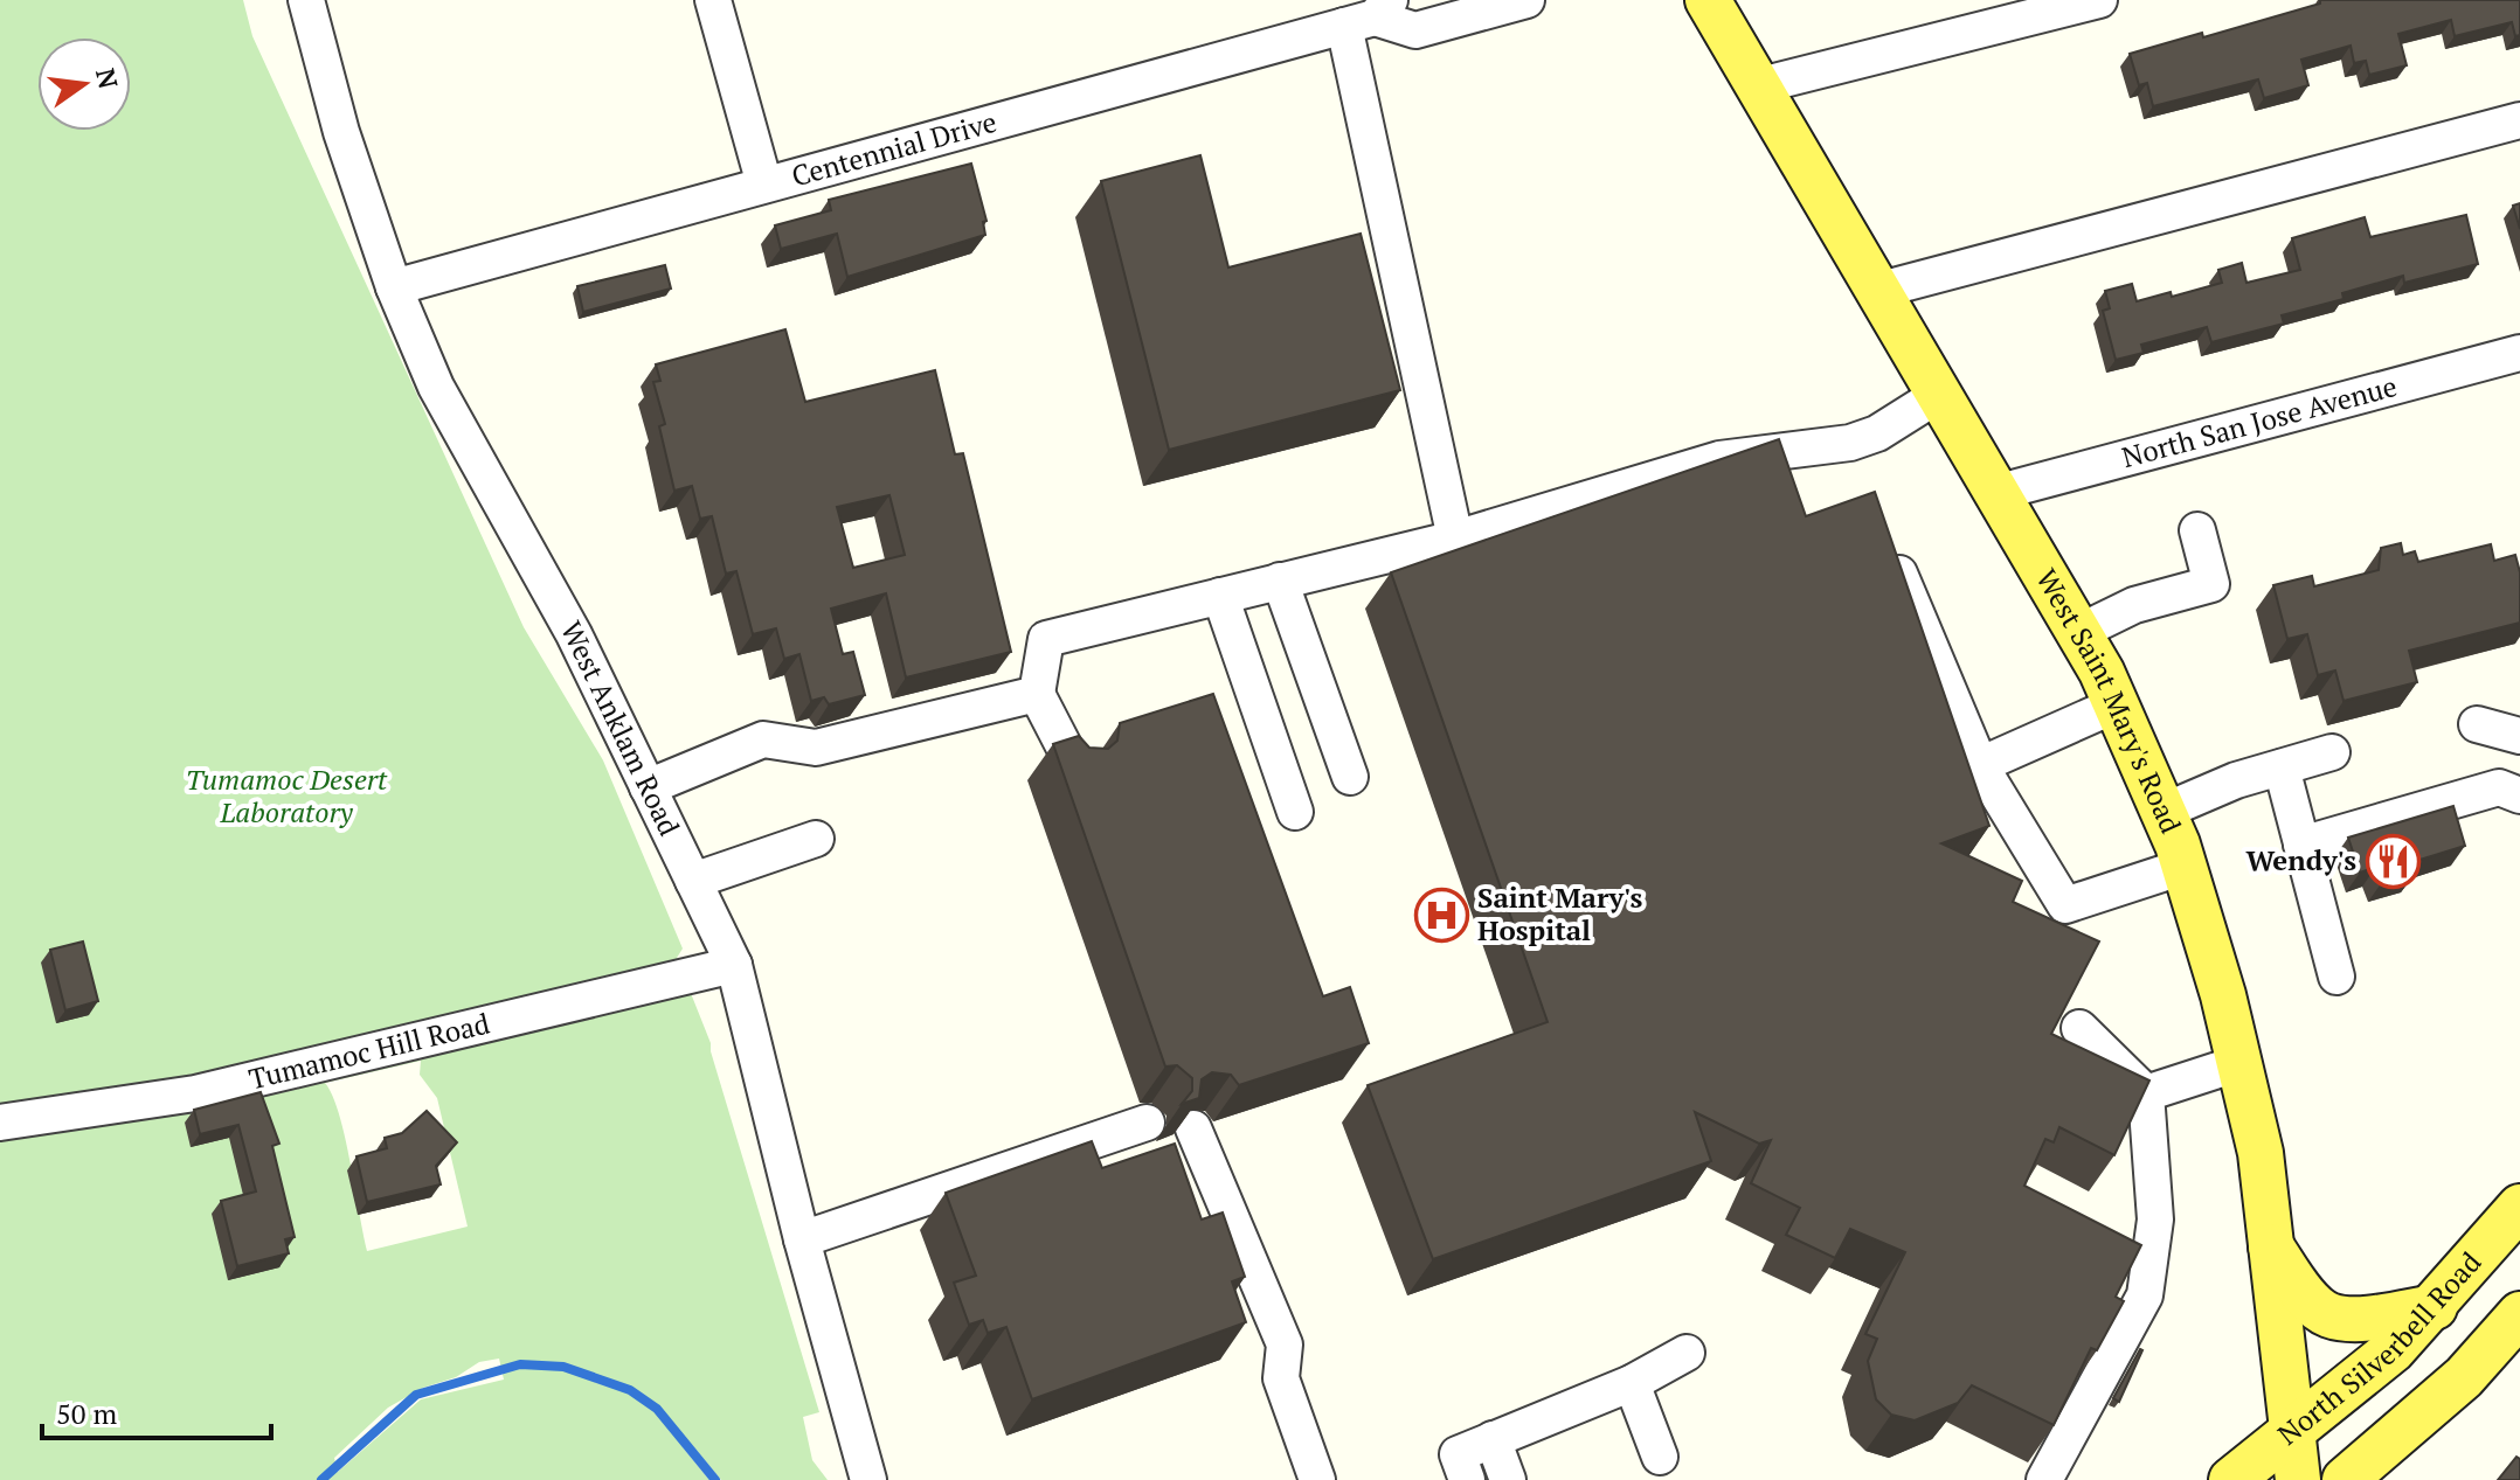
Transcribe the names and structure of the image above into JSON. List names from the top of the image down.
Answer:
{
  "streets": {
    "main road": ["West Saint Mary's Road", "North Silverbell Road"],
    "street": [
      "Centennial Drive",
      "North San Jose Avenue",
      "West Anklam Road",
      "Tumamoc Hill Road"
    ]
  },
  "crossings": [
    ["Centennial Drive", "West Anklam Road"],
    ["North San Jose Avenue", "West Saint Mary's Road"],
    ["West Saint Mary's Road", "North Silverbell Road"],
    ["West Anklam Road", "Tumamoc Hill Road"]
  ],
  "parks": ["Tumamoc Desert Laboratory"],
  "places": {
    "restaurant": ["Wendy's"],
    "hospital": ["Saint Mary's Hospital"]
  },
  "scale_bar": "50 m",
  "north": "right"
}
